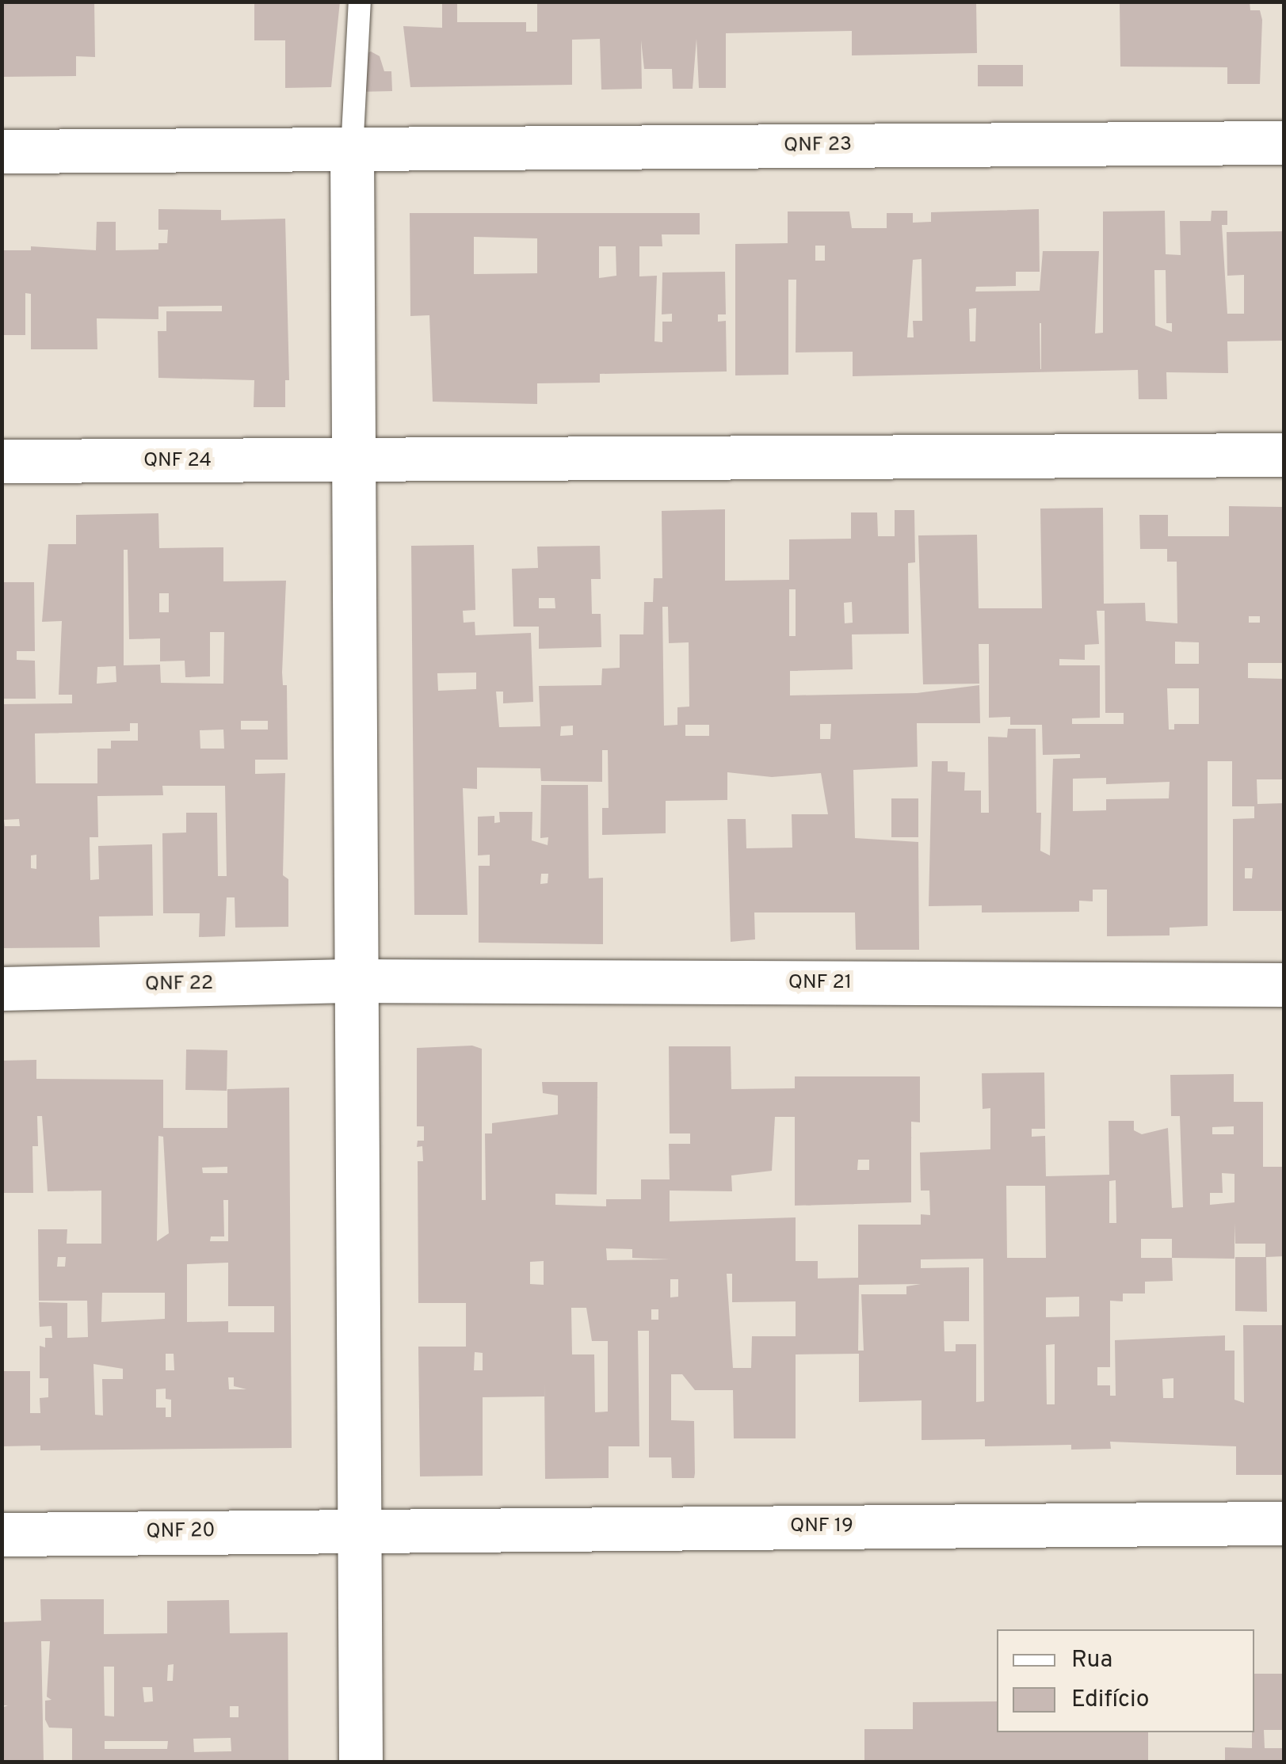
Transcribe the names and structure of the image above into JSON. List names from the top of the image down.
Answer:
{
  "streets": {
    "street": [
      "QNF 23",
      "QNF 24",
      "QNF 21",
      "QNF 22",
      "QNF 19",
      "QNF 20"
    ]
  },
  "crossings": [
    ["QNF 21", "QNF 22"],
    ["QNF 19", "QNF 20"]
  ],
  "legend": ["Rua", "Edifício"]
}
